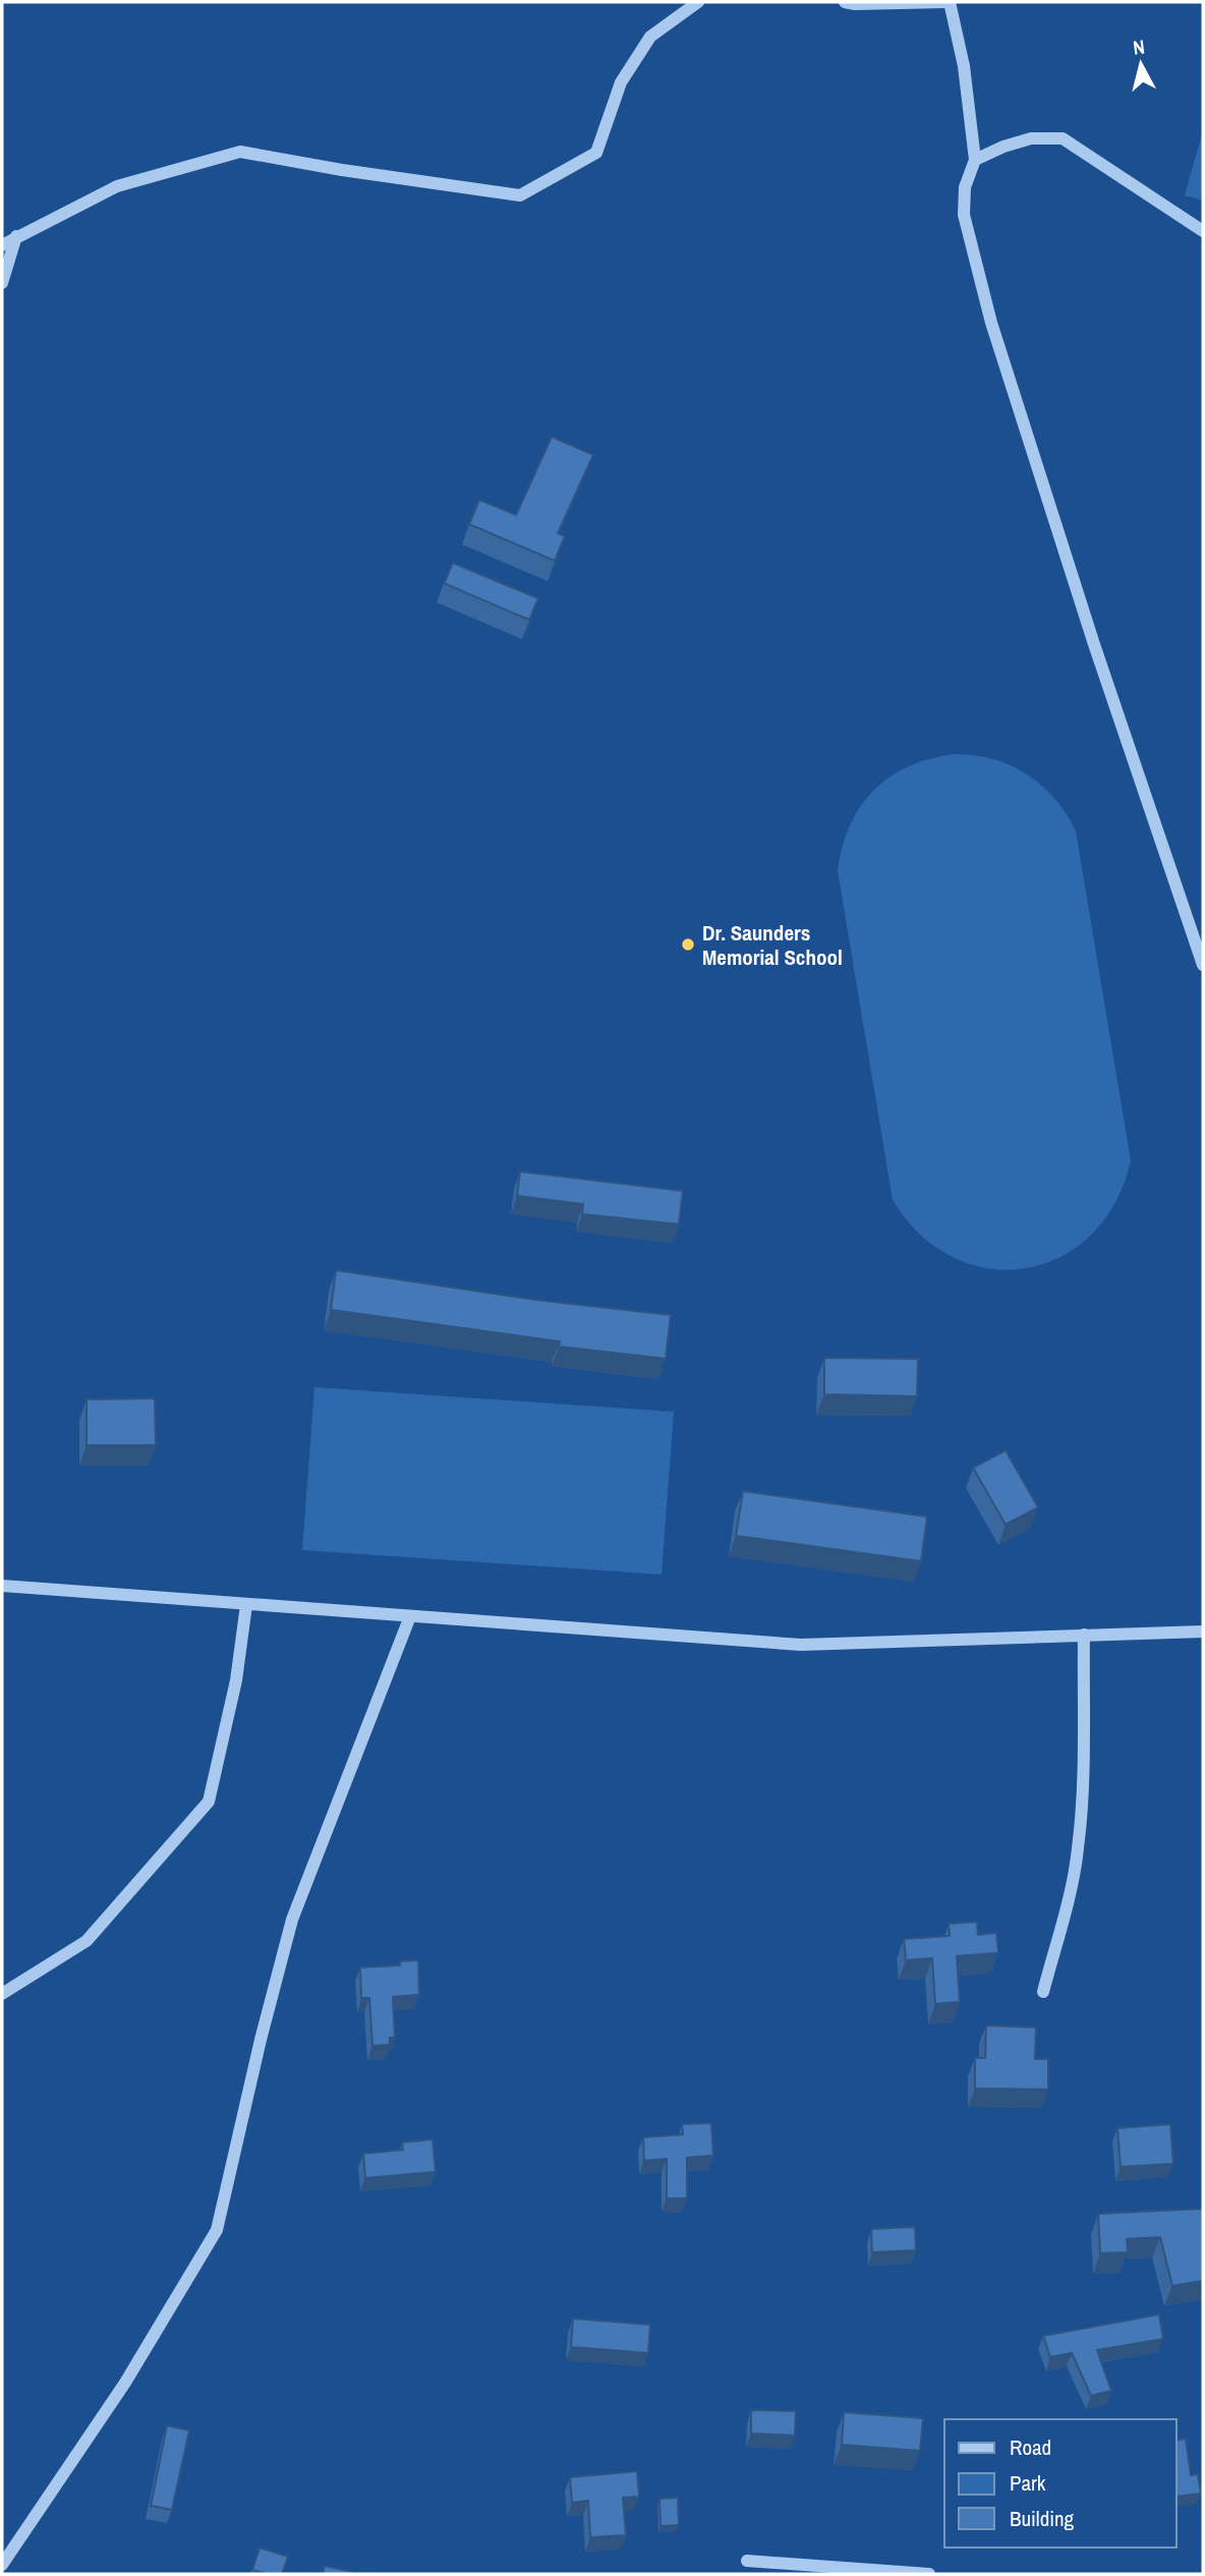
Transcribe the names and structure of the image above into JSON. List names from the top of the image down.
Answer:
{
  "places": ["Dr. Saunders Memorial School"],
  "legend": ["Road", "Park", "Building"],
  "north": "top"
}
